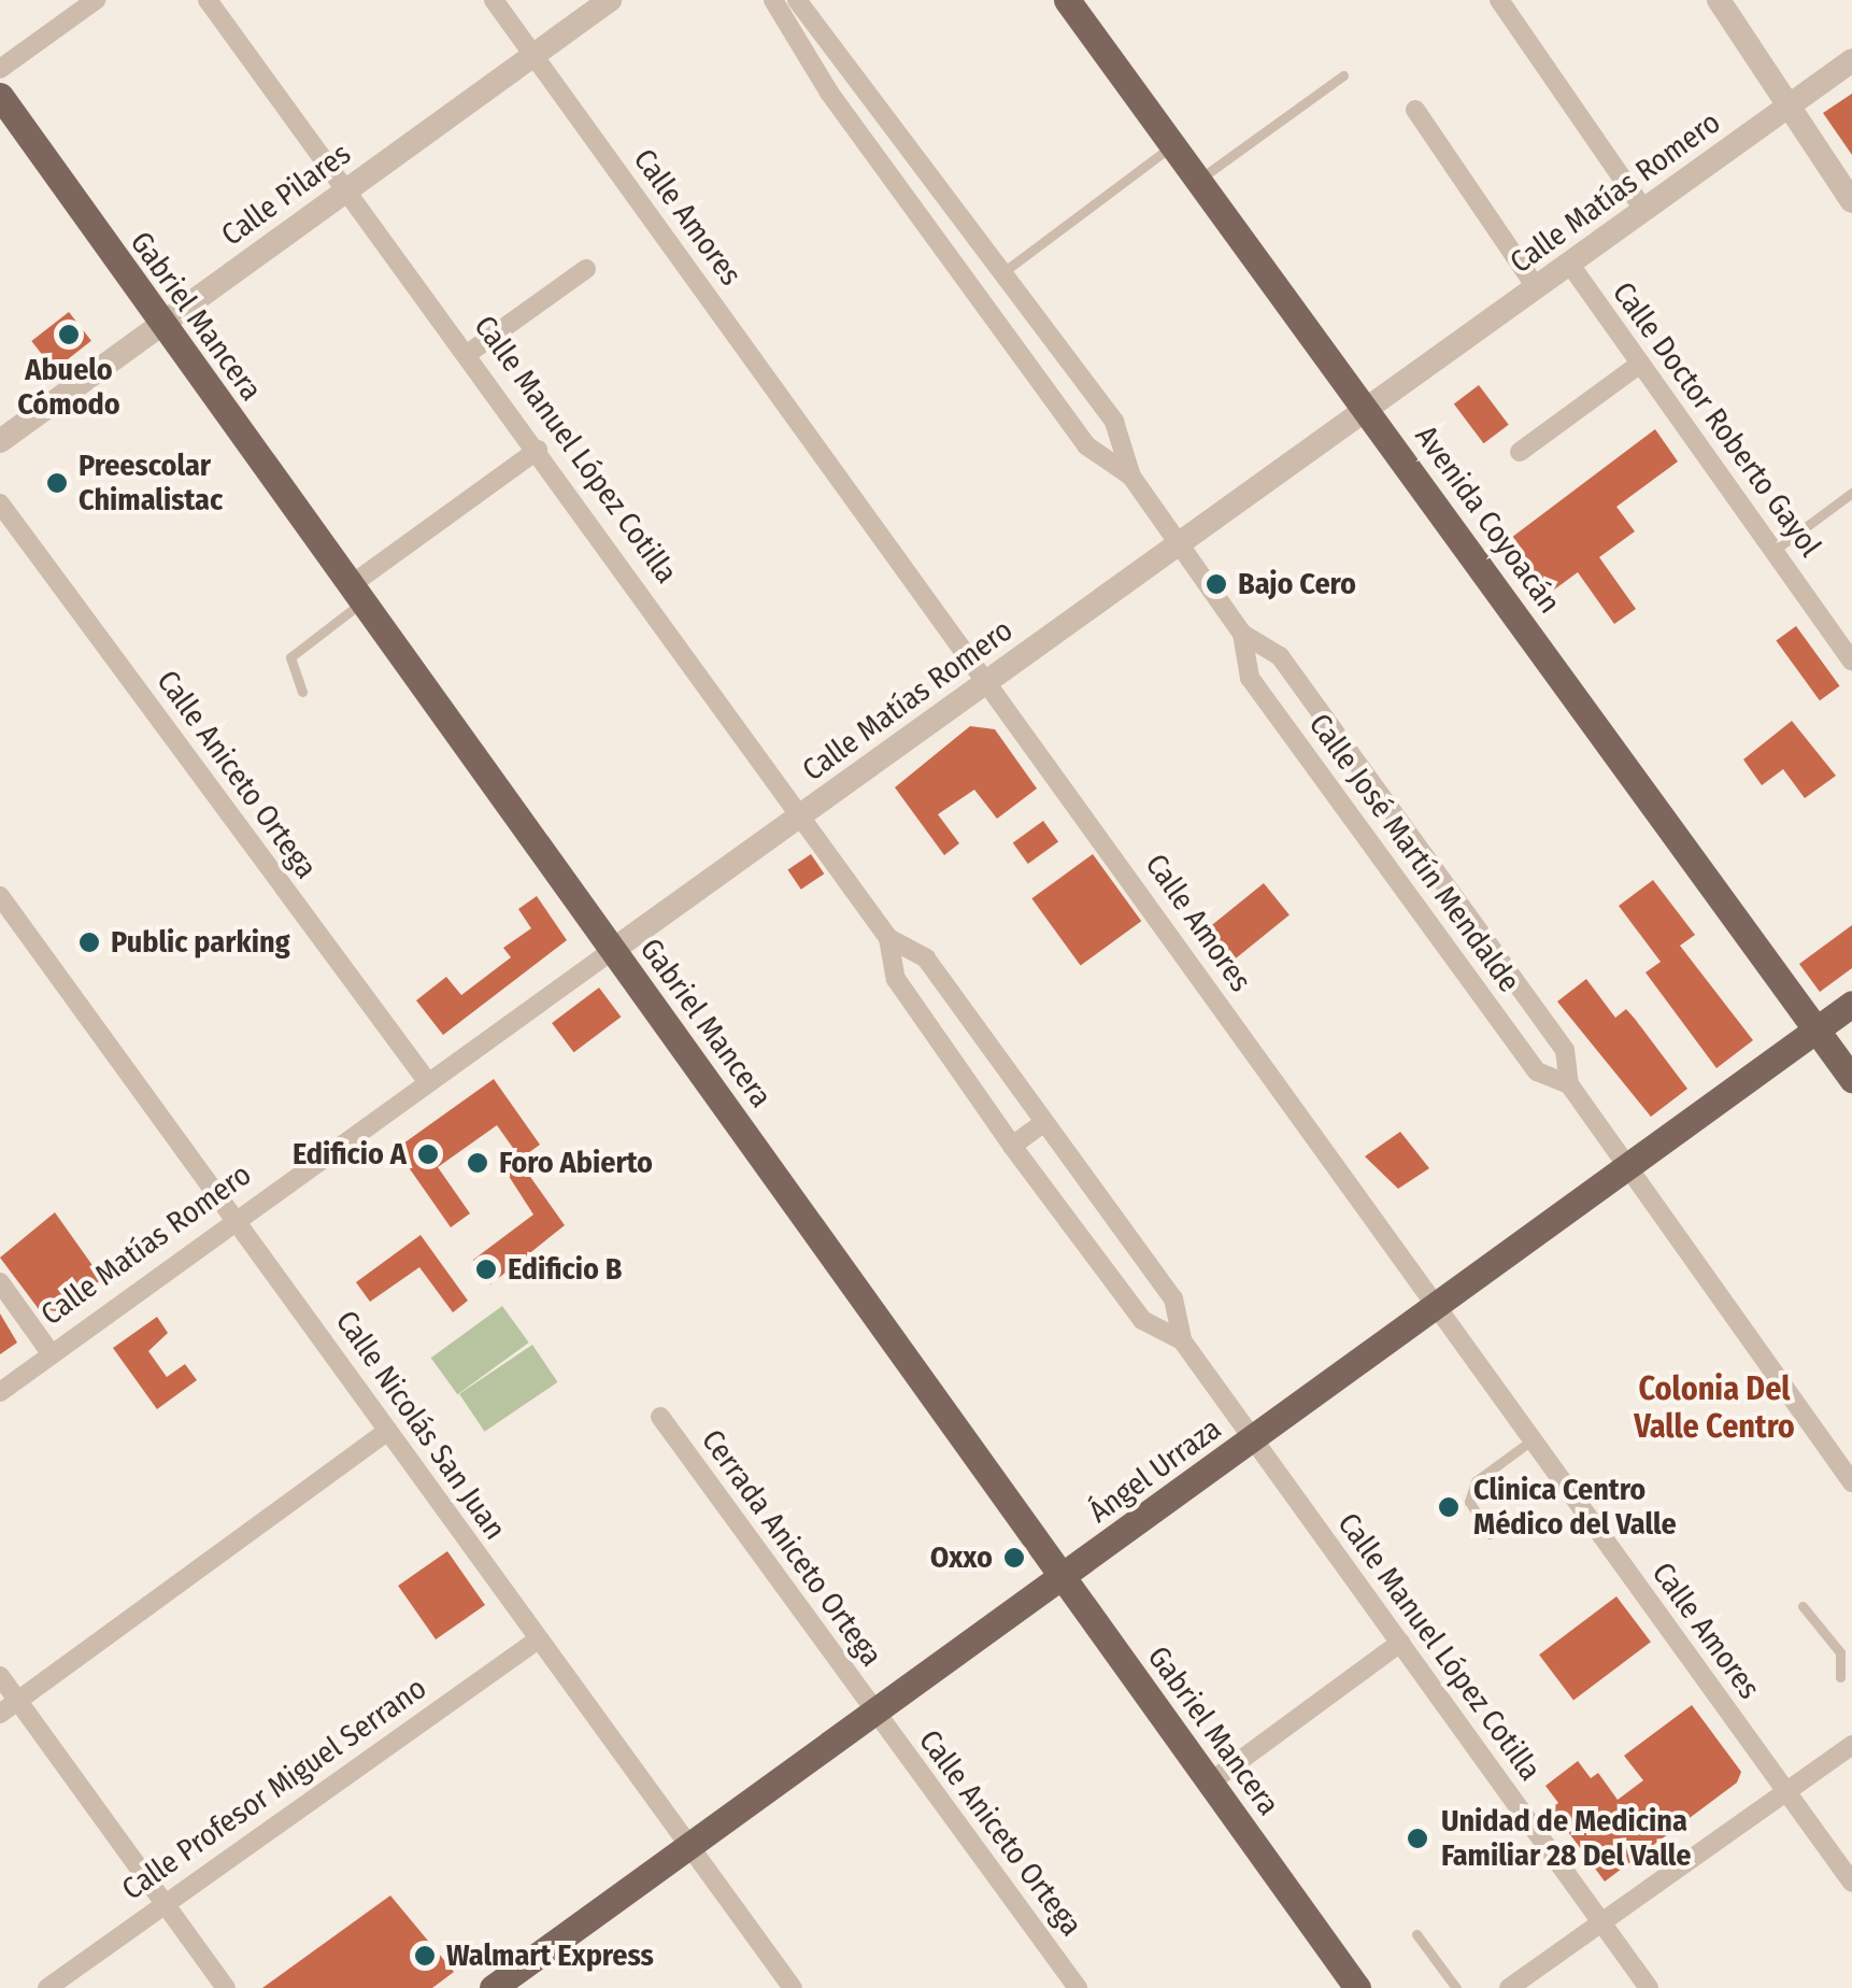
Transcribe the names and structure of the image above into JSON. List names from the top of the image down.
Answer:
{
  "streets": {
    "main road": ["Gabriel Mancera", "Avenida Coyoacán", "Ángel Urraza"],
    "street": [
      "Calle Matías Romero",
      "Calle Pilares",
      "Calle Amores",
      "Calle Doctor Roberto Gayol",
      "Calle Manuel López Cotilla",
      "Calle Aniceto Ortega",
      "Calle José Martín Mendalde",
      "Calle Nicolás San Juan",
      "Cerrada Aniceto Ortega",
      "Calle Profesor Miguel Serrano"
    ]
  },
  "crossings": [
    ["Calle Matías Romero", "Calle Amores"],
    ["Calle Matías Romero", "Gabriel Mancera"],
    ["Calle Matías Romero", "Calle Doctor Roberto Gayol"],
    ["Calle Matías Romero", "Calle Manuel López Cotilla"],
    ["Calle Matías Romero", "Avenida Coyoacán"],
    ["Calle Matías Romero", "Calle Aniceto Ortega"],
    ["Calle Matías Romero", "Calle José Martín Mendalde"],
    ["Calle Matías Romero", "Calle Nicolás San Juan"],
    ["Calle Pilares", "Calle Amores"],
    ["Calle Pilares", "Gabriel Mancera"],
    ["Calle Pilares", "Calle Manuel López Cotilla"],
    ["Calle Amores", "Ángel Urraza"],
    ["Gabriel Mancera", "Ángel Urraza"],
    ["Calle Manuel López Cotilla", "Ángel Urraza"],
    ["Avenida Coyoacán", "Ángel Urraza"],
    ["Calle Aniceto Ortega", "Ángel Urraza"],
    ["Calle Aniceto Ortega", "Cerrada Aniceto Ortega"],
    ["Calle José Martín Mendalde", "Ángel Urraza"],
    ["Calle Nicolás San Juan", "Ángel Urraza"],
    ["Calle Nicolás San Juan", "Calle Profesor Miguel Serrano"],
    ["Ángel Urraza", "Cerrada Aniceto Ortega"]
  ],
  "districts": ["Colonia Del Valle Centro"],
  "places": [
    "Abuelo Cómodo",
    "Preescolar Chimalistac",
    "Bajo Cero",
    "Public parking",
    "Edificio A",
    "Foro Abierto",
    "Edificio B",
    "Clinica Centro Médico del Valle",
    "Oxxo",
    "Unidad de Medicina Familiar 28 Del Valle",
    "Walmart Express"
  ]
}
